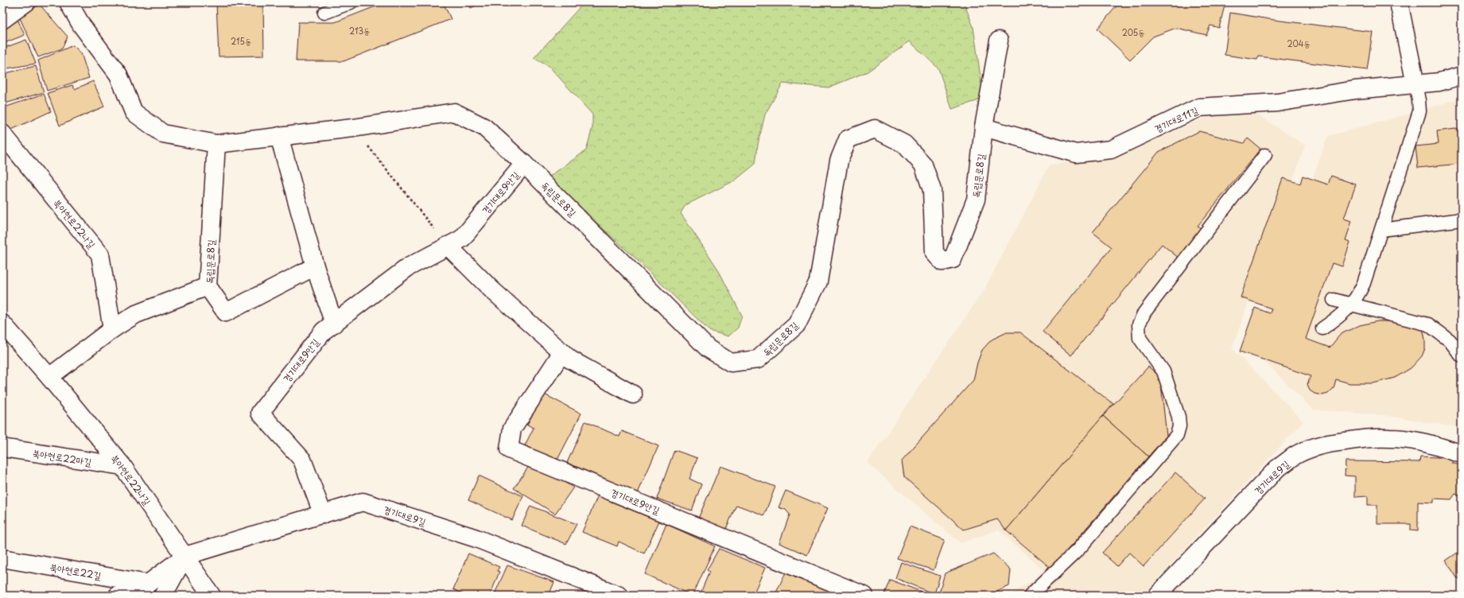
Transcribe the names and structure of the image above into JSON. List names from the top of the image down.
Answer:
{
  "streets": {
    "street": [
      "경기대로11길",
      "독립문로8길",
      "경기대로9안길",
      "북아현로22나길",
      "북아현로22마길",
      "경기대로9길",
      "북아현로22길"
    ]
  },
  "crossings": [
    ["경기대로11길", "독립문로8길"],
    ["독립문로8길", "경기대로9안길"],
    ["경기대로9안길", "경기대로9길"],
    ["북아현로22나길", "북아현로22마길"],
    ["북아현로22나길", "경기대로9길"],
    ["경기대로9길", "북아현로22길"]
  ],
  "house_numbers": [
    "213동",
    "205동",
    "215동",
    "204동"
  ]
}
